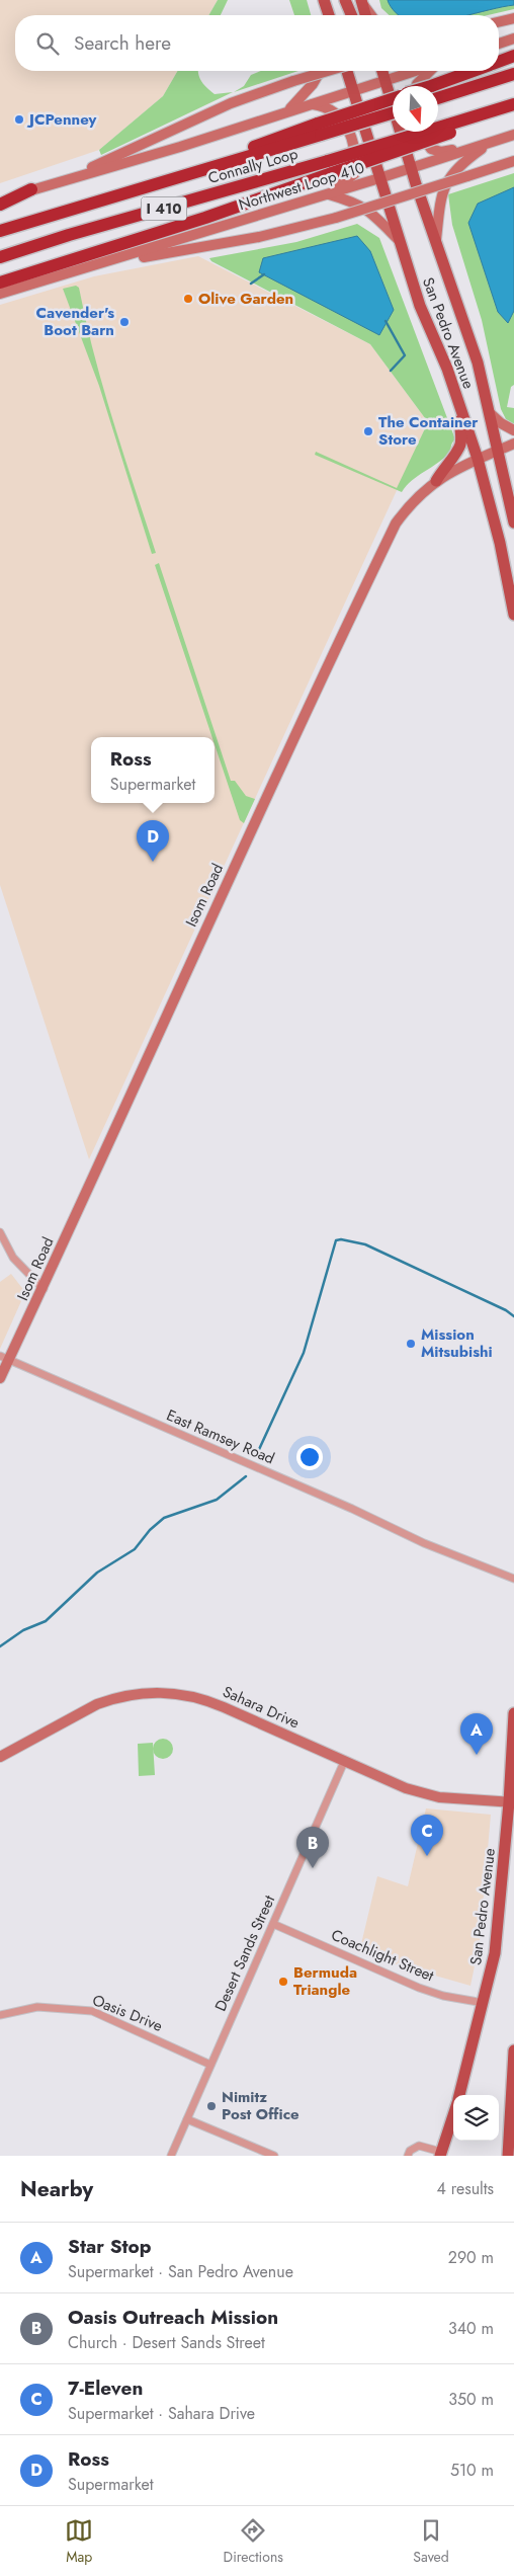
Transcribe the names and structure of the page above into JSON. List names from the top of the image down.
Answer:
{
  "streets": {
    "highway": ["Connally Loop", "I 410"],
    "main road": [
      "Northwest Loop 410",
      "San Pedro Avenue",
      "Isom Road",
      "Sahara Drive"
    ],
    "street": [
      "East Ramsey Road",
      "Desert Sands Street",
      "Coachlight Street",
      "Oasis Drive"
    ]
  },
  "crossings": [
    ["Northwest Loop 410", "San Pedro Avenue"],
    ["San Pedro Avenue", "Isom Road"],
    ["San Pedro Avenue", "Sahara Drive"],
    ["San Pedro Avenue", "Coachlight Street"],
    ["Isom Road", "East Ramsey Road"],
    ["Sahara Drive", "Desert Sands Street"],
    ["Desert Sands Street", "Coachlight Street"],
    ["Desert Sands Street", "Oasis Drive"]
  ],
  "places": [
    "JCPenney",
    "Olive Garden",
    "Cavender's Boot Barn",
    "The Container Store",
    "Mission Mitsubishi",
    "Bermuda Triangle",
    "Nimitz Post Office"
  ],
  "north": "bottom",
  "page": {
    "search": "Search here",
    "popup": ["Ross", "Supermarket"],
    "pins": [
      "D",
      "A",
      "C",
      "B"
    ],
    "heading": ["Nearby", "4 results"],
    "list": [
      {
        "mark": "A",
        "name": "Star Stop",
        "note": "Supermarket · San Pedro Avenue",
        "value": "290 m"
      },
      {
        "mark": "B",
        "name": "Oasis Outreach Mission",
        "note": "Church · Desert Sands Street",
        "value": "340 m"
      },
      {
        "mark": "C",
        "name": "7-Eleven",
        "note": "Supermarket · Sahara Drive",
        "value": "350 m"
      },
      {
        "mark": "D",
        "name": "Ross",
        "note": "Supermarket",
        "value": "510 m"
      }
    ],
    "nav": ["Map", "Directions", "Saved"]
  }
}
